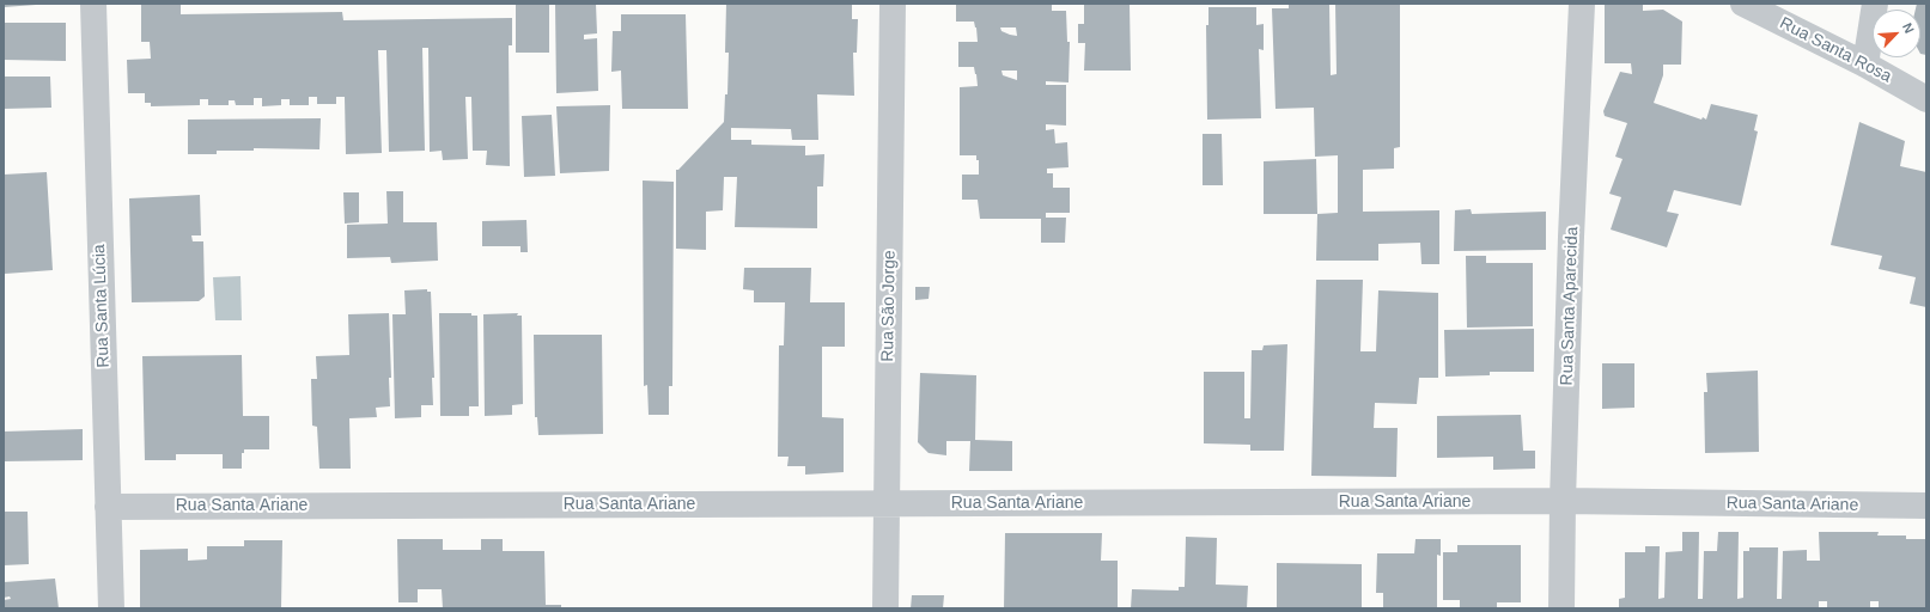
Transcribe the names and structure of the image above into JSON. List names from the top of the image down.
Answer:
{
  "streets": {
    "street": [
      "Rua Santa Rosa",
      "Rua Santa Lúcia",
      "Rua São Jorge",
      "Rua Santa Aparecida",
      "Rua Santa Ariane"
    ]
  },
  "crossings": [
    ["Rua Santa Lúcia", "Rua Santa Ariane"],
    ["Rua São Jorge", "Rua Santa Ariane"],
    ["Rua Santa Aparecida", "Rua Santa Ariane"]
  ],
  "north": "top right"
}
